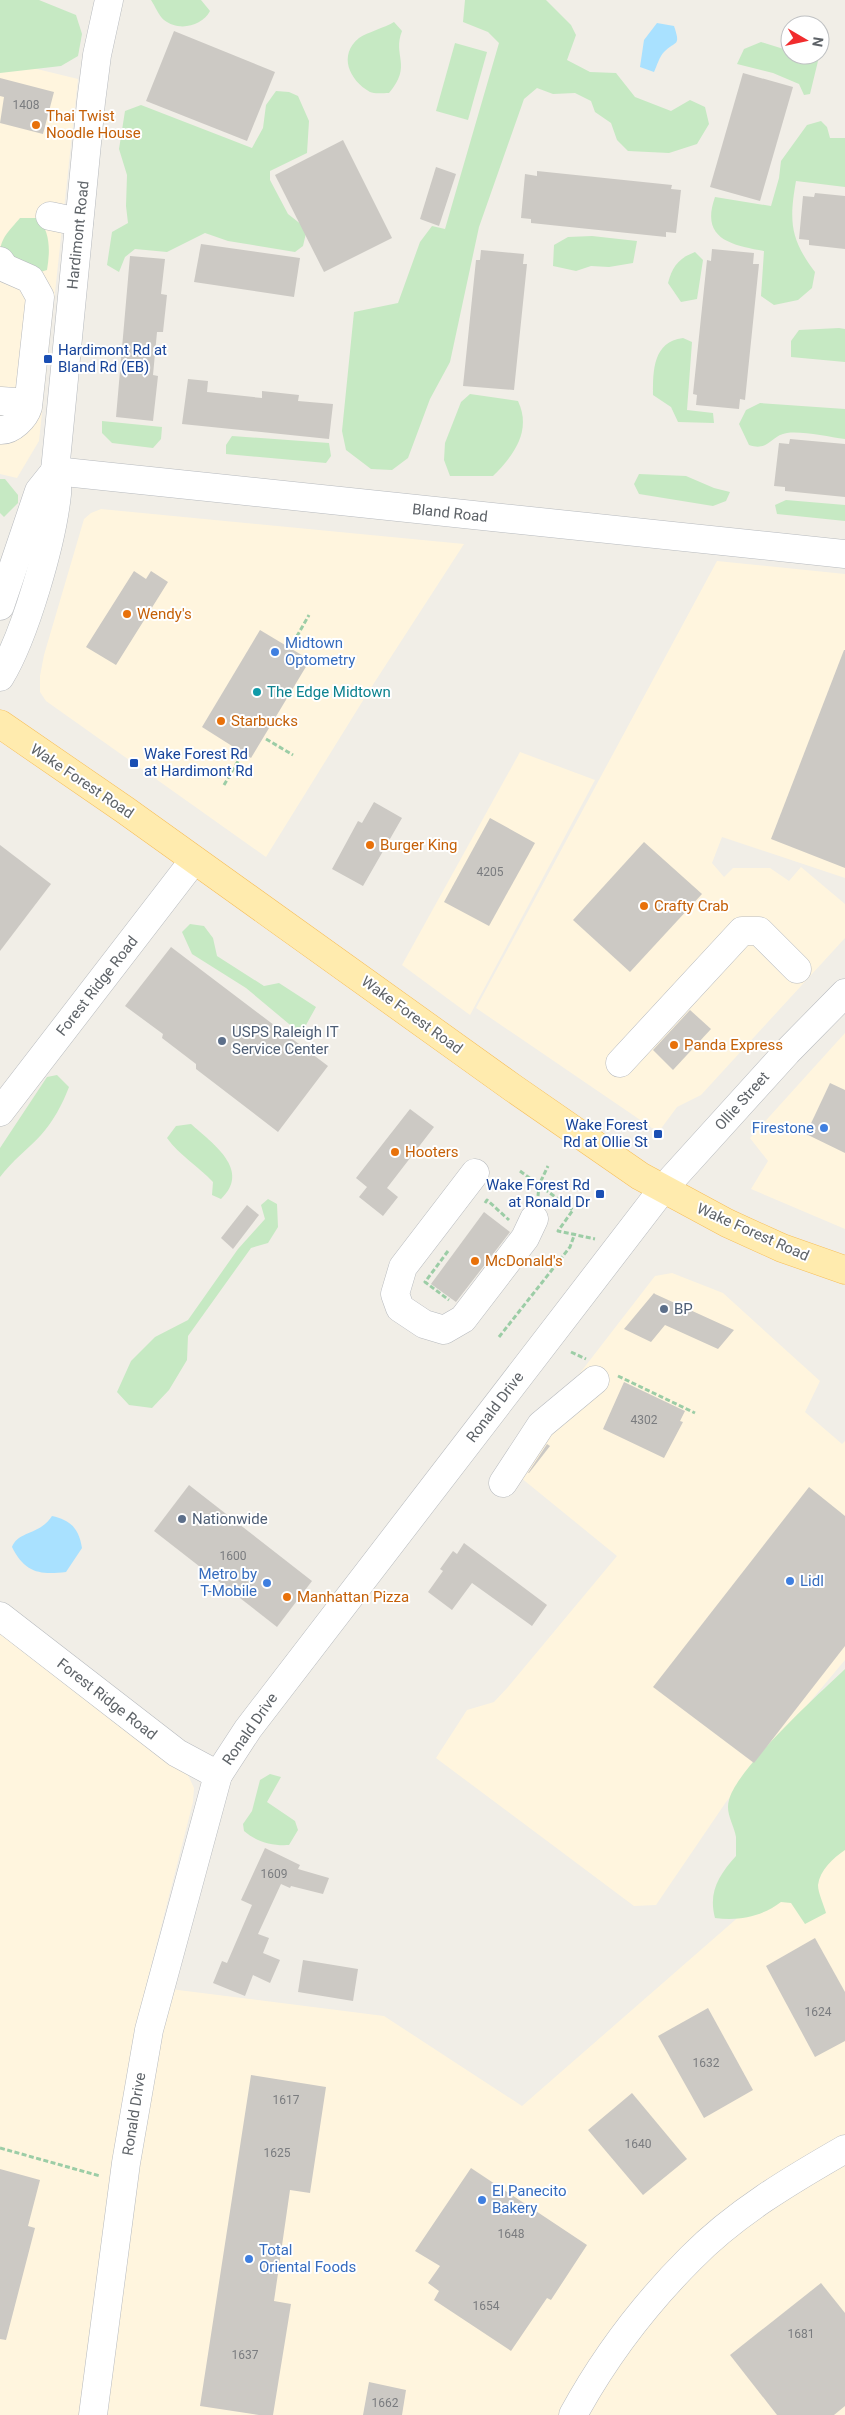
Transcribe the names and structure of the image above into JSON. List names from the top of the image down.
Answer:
{
  "streets": {
    "main road": ["Wake Forest Road"],
    "street": [
      "Hardimont Road",
      "Bland Road",
      "Forest Ridge Road",
      "Ollie Street",
      "Ronald Drive"
    ]
  },
  "crossings": [
    ["Hardimont Road", "Bland Road"],
    ["Wake Forest Road", "Forest Ridge Road"],
    ["Wake Forest Road", "Ollie Street"],
    ["Wake Forest Road", "Ronald Drive"],
    ["Forest Ridge Road", "Ronald Drive"],
    ["Ollie Street", "Ronald Drive"]
  ],
  "places": {
    "other": [
      "Thai Twist Noodle House",
      "Wendy's",
      "Midtown Optometry",
      "The Edge Midtown",
      "Starbucks",
      "Burger King",
      "Crafty Crab",
      "USPS Raleigh IT Service Center",
      "Panda Express",
      "Firestone",
      "Hooters",
      "McDonald's",
      "BP",
      "Nationwide",
      "Lidl",
      "Metro by T-Mobile",
      "Manhattan Pizza",
      "El Panecito Bakery",
      "Total Oriental Foods"
    ],
    "transit": [
      "Hardimont Rd at Bland Rd (EB)",
      "Wake Forest Rd at Hardimont Rd",
      "Wake Forest Rd at Ollie St",
      "Wake Forest Rd at Ronald Dr"
    ]
  },
  "house_numbers": [
    "1408",
    "4205",
    "4302",
    "1600",
    "1609",
    "1624",
    "1632",
    "1617",
    "1640",
    "1625",
    "1648",
    "1654",
    "1681",
    "1637",
    "1662"
  ],
  "north": "right"
}
